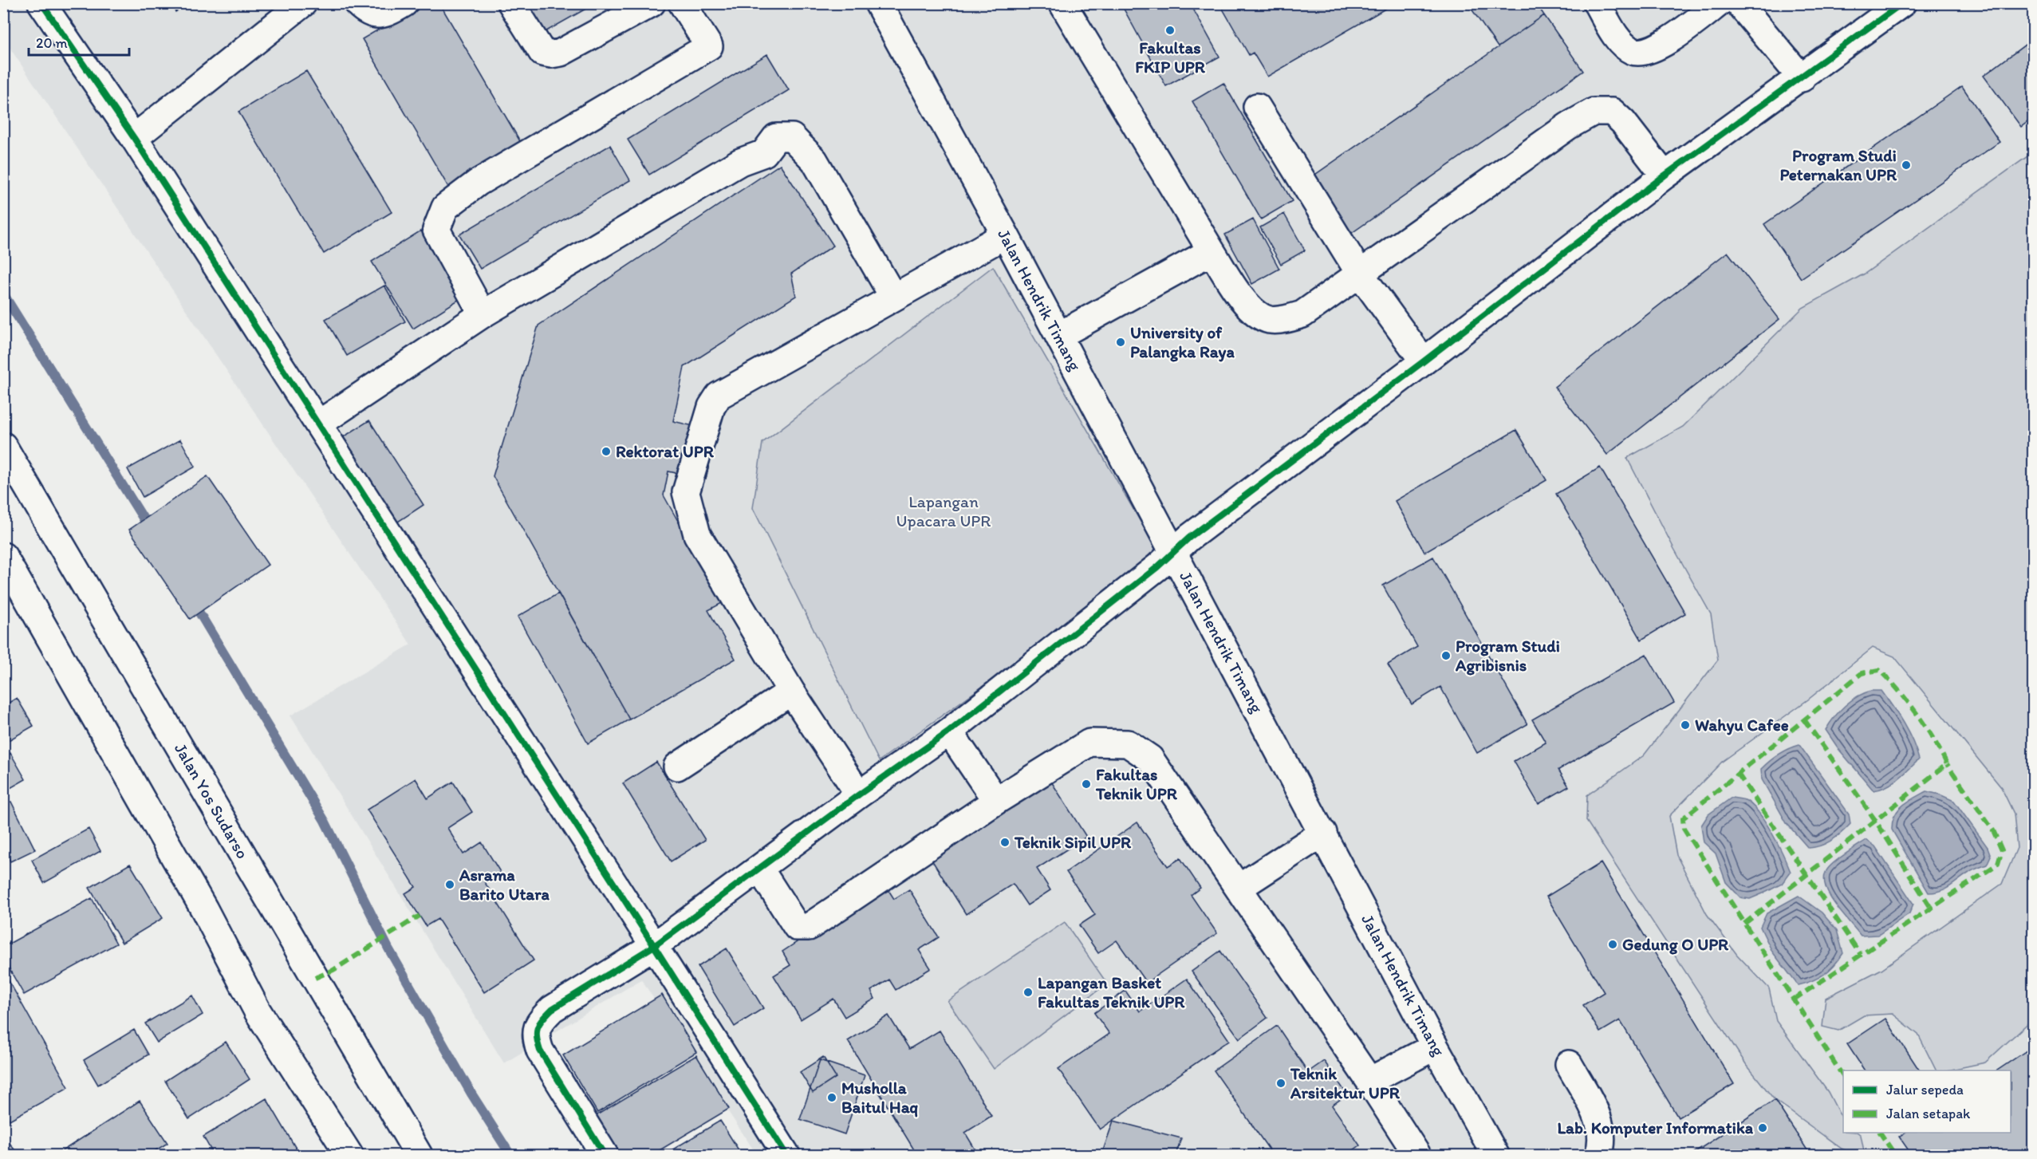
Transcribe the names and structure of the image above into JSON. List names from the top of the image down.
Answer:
{
  "streets": {
    "street": ["Jalan Hendrik Timang", "Jalan Yos Sudarso"]
  },
  "parks": ["Lapangan Upacara UPR"],
  "places": [
    "Fakultas FKIP UPR",
    "Program Studi Peternakan UPR",
    "University of Palangka Raya",
    "Rektorat UPR",
    "Program Studi Agribisnis",
    "Wahyu Cafee",
    "Fakultas Teknik UPR",
    "Teknik Sipil UPR",
    "Asrama Barito Utara",
    "Gedung O UPR",
    "Lapangan Basket Fakultas Teknik UPR",
    "Teknik Arsitektur UPR",
    "Musholla Baitul Haq",
    "Lab. Komputer Informatika"
  ],
  "legend": ["Jalur sepeda", "Jalan setapak"],
  "scale_bar": "20 m"
}
